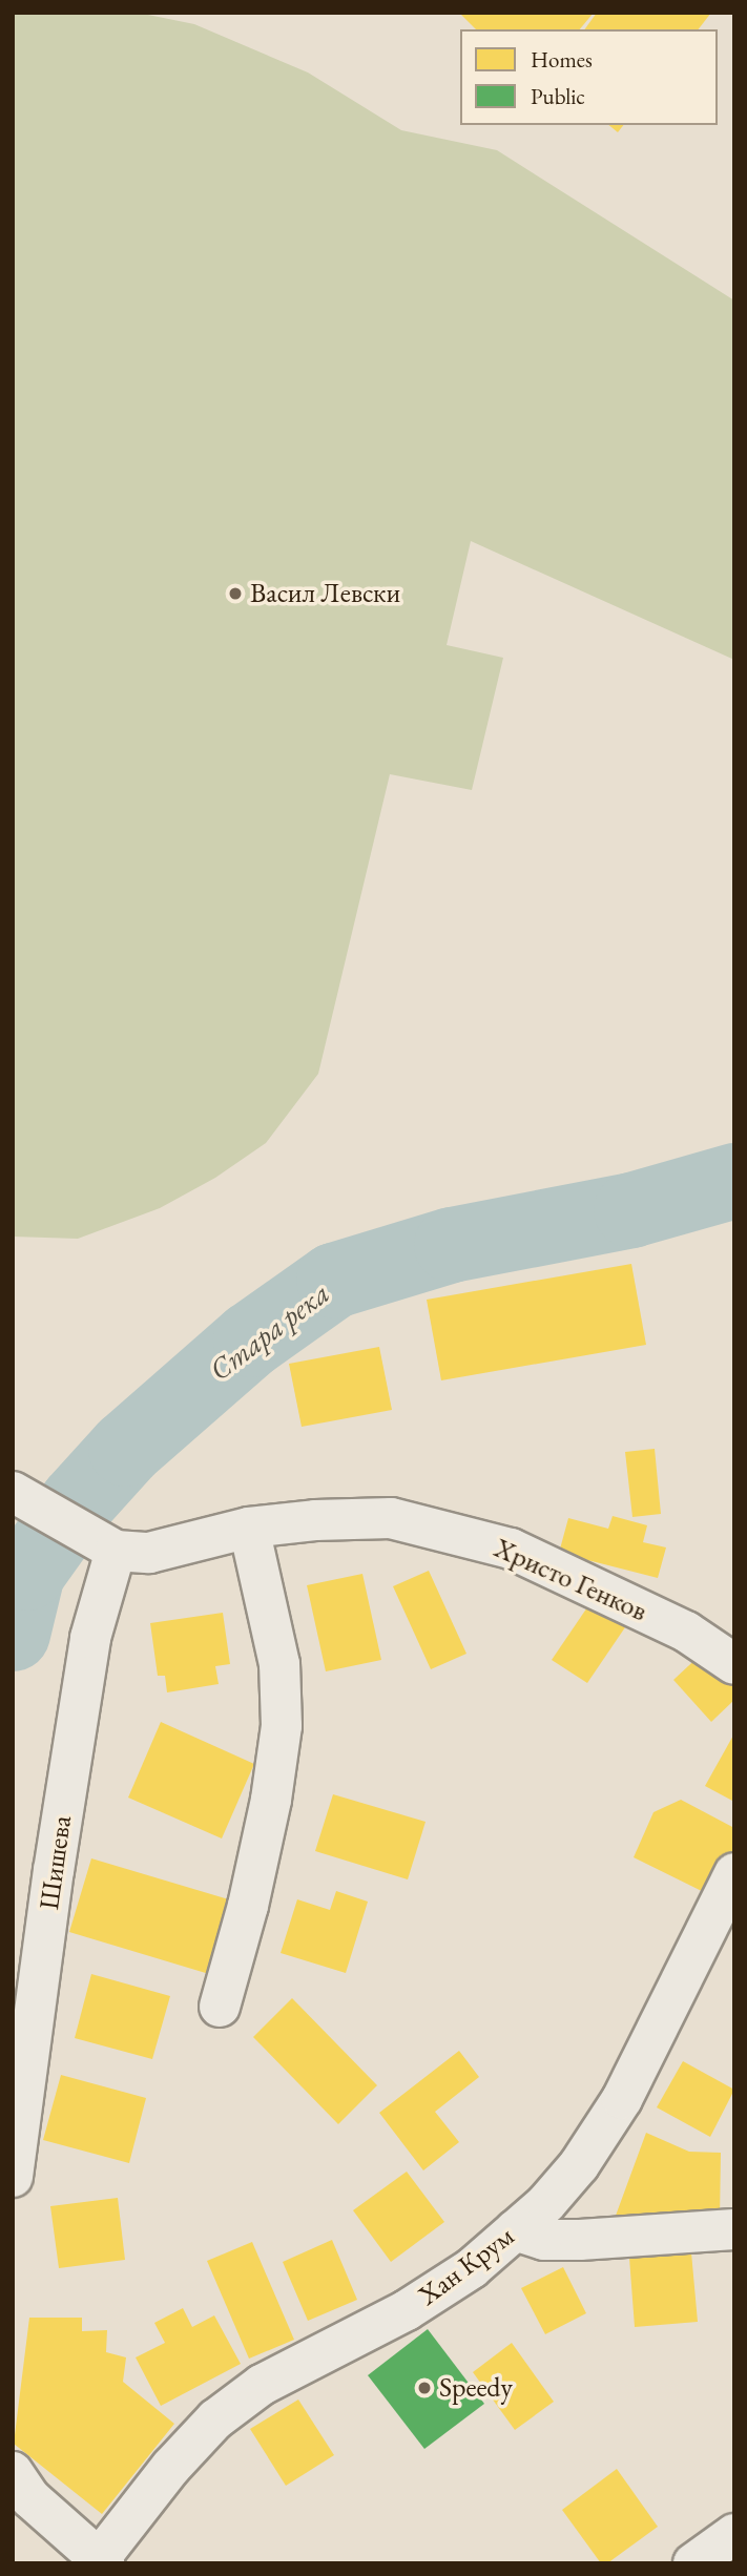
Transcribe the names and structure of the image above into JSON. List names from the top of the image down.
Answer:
{
  "streets": {
    "street": ["Христо Генков", "Шишева", "Хан Крум"]
  },
  "crossings": [
    ["Христо Генков", "Шишева"]
  ],
  "water": ["Стара река"],
  "places": ["Васил Левски", "Speedy"],
  "legend": ["Homes", "Public"]
}
